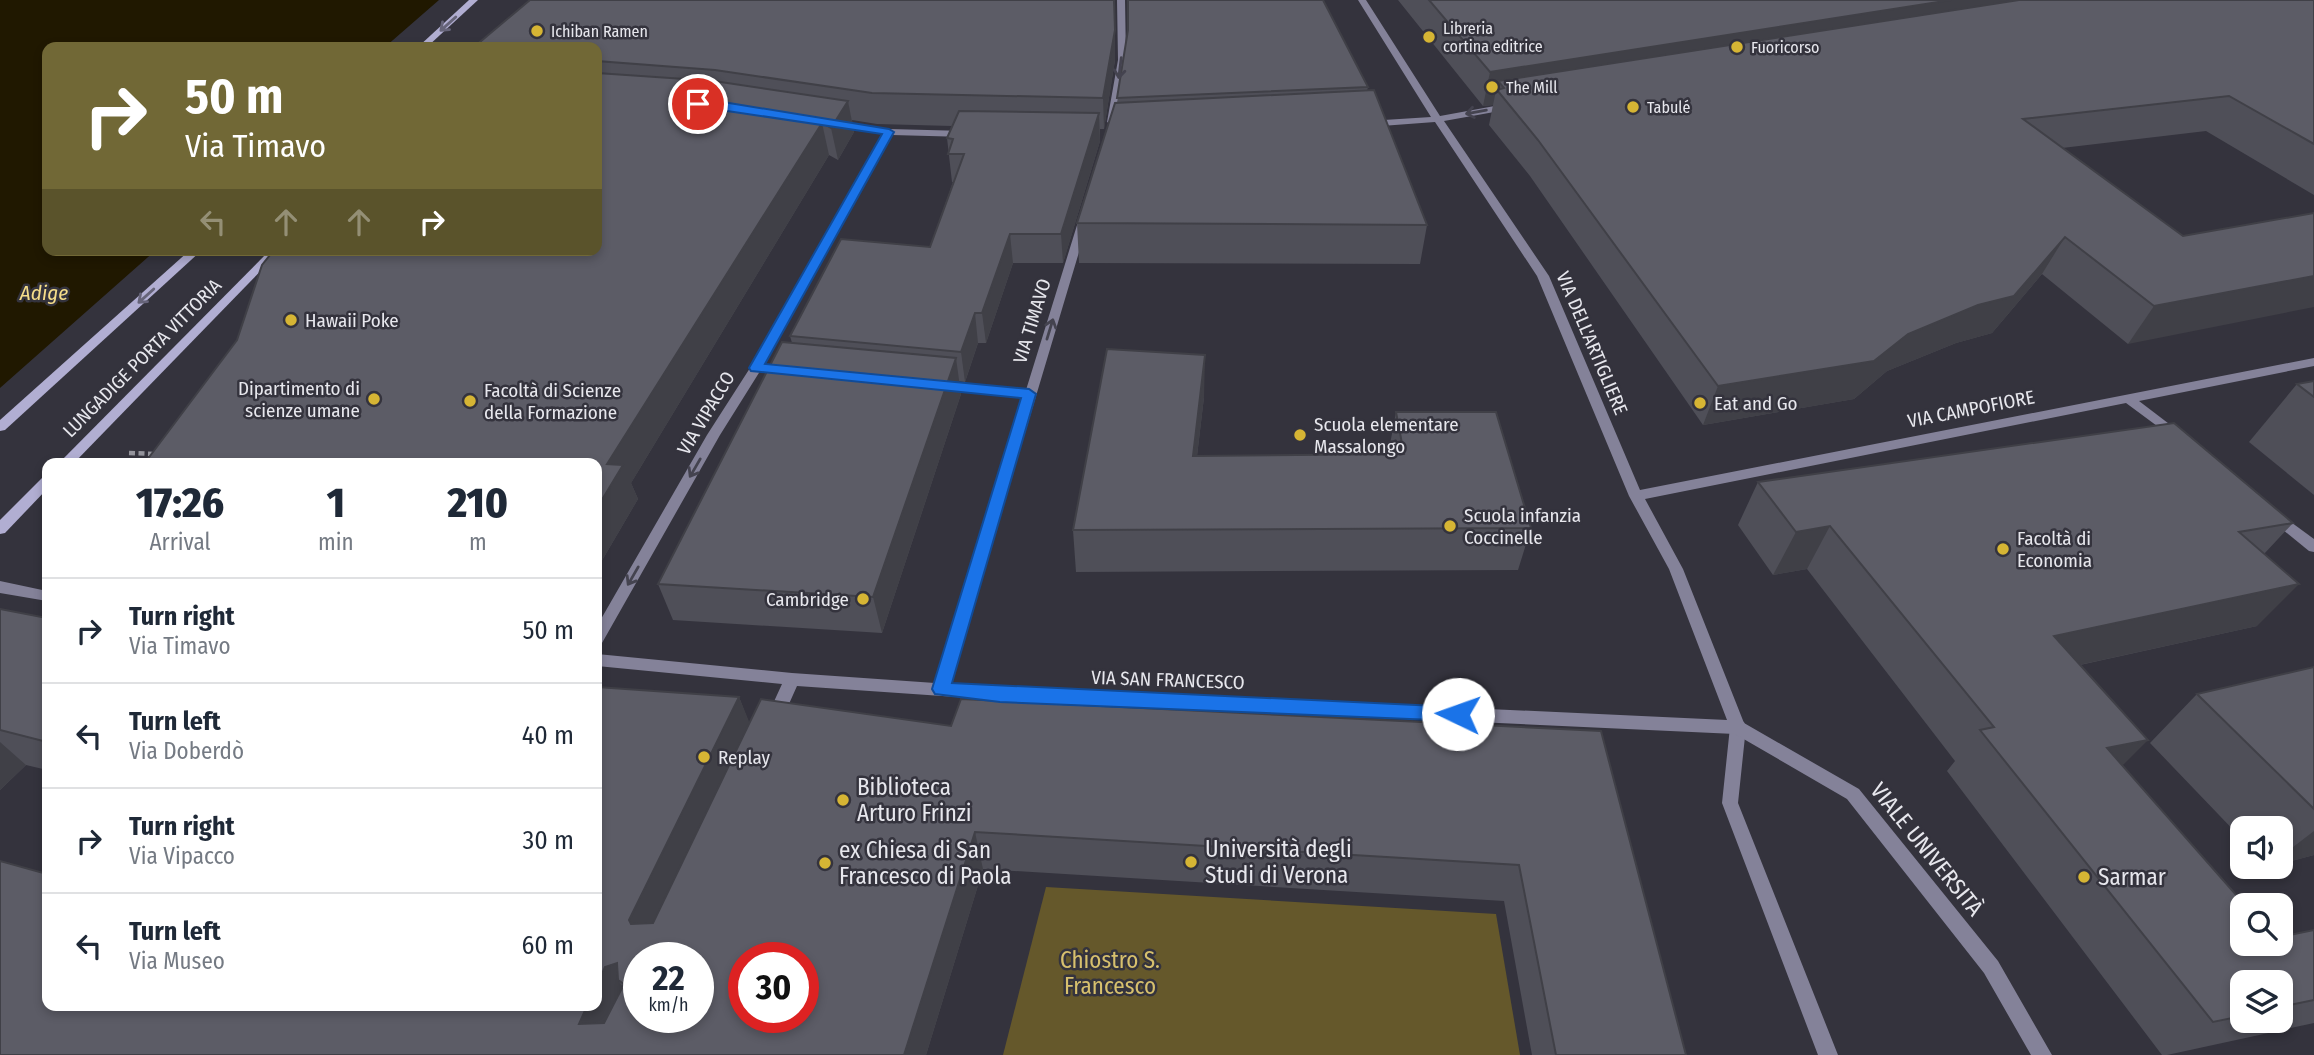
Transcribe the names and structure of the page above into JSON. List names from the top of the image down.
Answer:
{
  "streets": {
    "main road": ["LUNGADIGE PORTA VITTORIA"],
    "street": [
      "VIA TIMAVO",
      "VIA DELL'ARTIGLIERE",
      "VIA CAMPOFIORE",
      "VIA VIPACCO",
      "VIA SAN FRANCESCO",
      "VIALE UNIVERSITÀ"
    ]
  },
  "crossings": [
    ["VIA TIMAVO", "VIA SAN FRANCESCO"],
    ["VIA DELL'ARTIGLIERE", "VIA CAMPOFIORE"],
    ["VIA DELL'ARTIGLIERE", "VIA SAN FRANCESCO"],
    ["VIA DELL'ARTIGLIERE", "VIALE UNIVERSITÀ"],
    ["VIA SAN FRANCESCO", "VIALE UNIVERSITÀ"]
  ],
  "one_way": ["VIA TIMAVO", "VIA VIPACCO"],
  "water": ["Adige"],
  "parks": ["Chiostro S. Francesco"],
  "places": [
    "Ichiban Ramen",
    "Libreria cortina editrice",
    "Fuoricorso",
    "The Mill",
    "Tabulé",
    "Hawaii Poke",
    "Dipartimento di scienze umane",
    "Facoltà di Scienze della Formazione",
    "Eat and Go",
    "Scuola elementare Massalongo",
    "Scuola infanzia Coccinelle",
    "Facoltà di Economia",
    "Cambridge",
    "Replay",
    "Biblioteca Arturo Frinzi",
    "Università degli Studi di Verona",
    "ex Chiesa di San Francesco di Paola",
    "Sarmar"
  ],
  "page": {
    "turn": ["50 m", "Via Timavo"],
    "eta": [
      "17:26",
      "Arrival",
      "1",
      "min",
      "210",
      "m"
    ],
    "list": [
      {
        "name": "Turn right",
        "note": "Via Timavo",
        "value": "50 m"
      },
      {
        "name": "Turn left",
        "note": "Via Doberdò",
        "value": "40 m"
      },
      {
        "name": "Turn right",
        "note": "Via Vipacco",
        "value": "30 m"
      },
      {
        "name": "Turn left",
        "note": "Via Museo",
        "value": "60 m"
      }
    ],
    "speed": "22 km/h",
    "limit": "30"
  }
}
